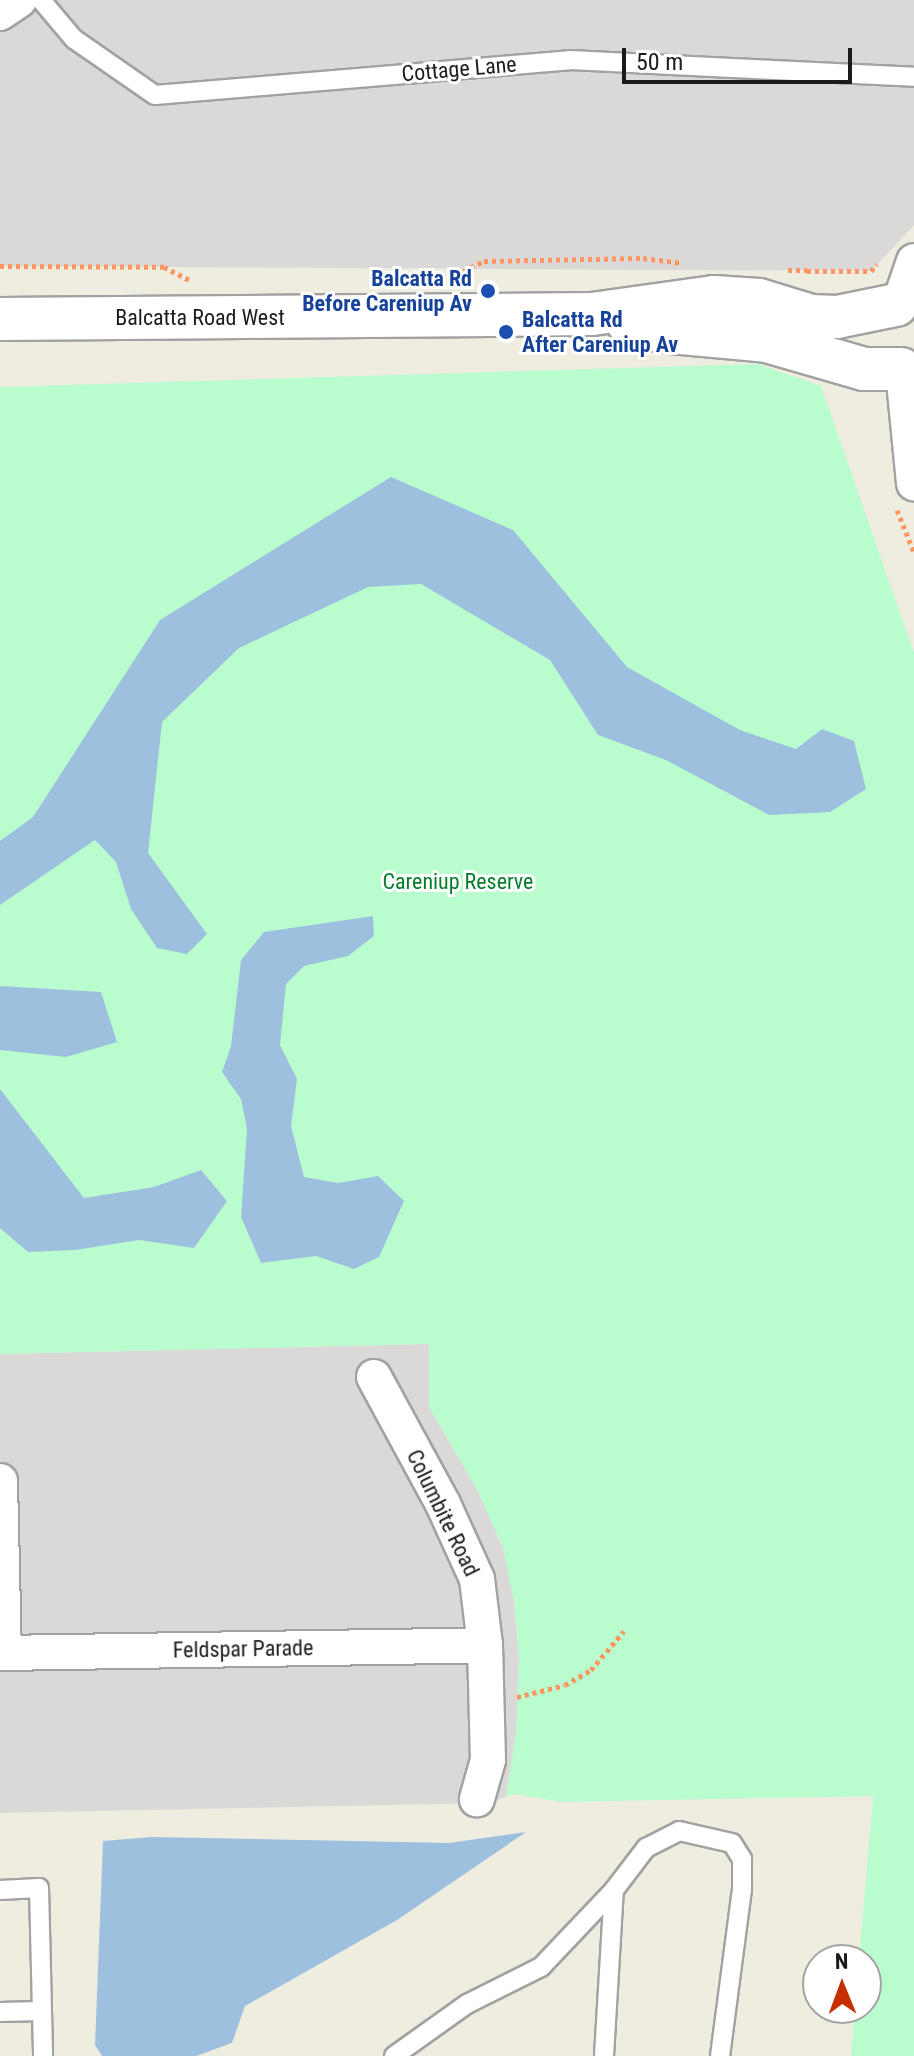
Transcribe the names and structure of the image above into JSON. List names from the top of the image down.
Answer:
{
  "streets": {
    "street": ["Balcatta Road West", "Columbite Road", "Feldspar Parade"],
    "lane": ["Cottage Lane"]
  },
  "crossings": [
    ["Columbite Road", "Feldspar Parade"]
  ],
  "parks": ["Careniup Reserve"],
  "places": ["Balcatta Rd Before Careniup Av", "Balcatta Rd After Careniup Av"],
  "scale_bar": "50 m",
  "north": "top"
}
